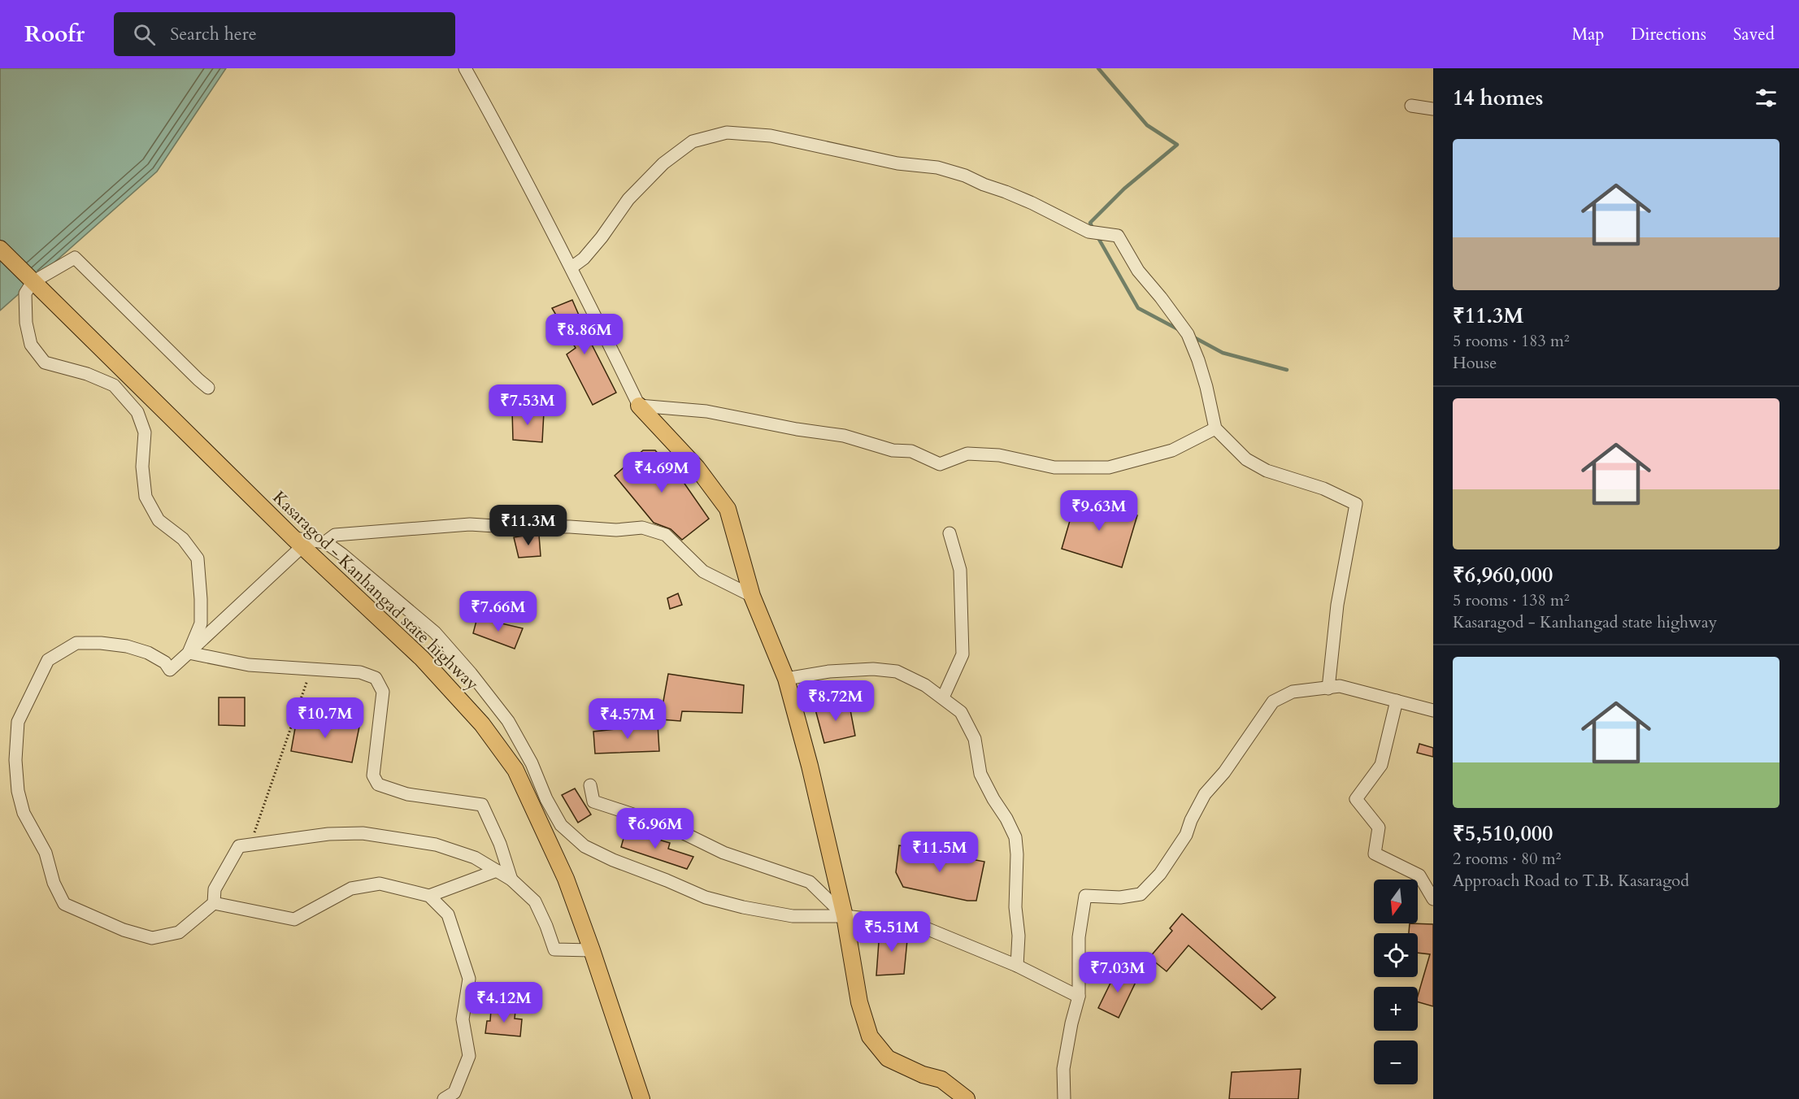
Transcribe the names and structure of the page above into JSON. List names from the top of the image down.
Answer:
{
  "streets": {
    "main road": ["Kasaragod - Kanhangad state highway"]
  },
  "north": "bottom",
  "page": {
    "header": "Roofr",
    "search": "Search here",
    "nav": ["Map", "Directions", "Saved"],
    "heading": "14 homes",
    "list": [
      {
        "name": "₹11.3M",
        "note": "5 rooms · 183 m² · House"
      },
      {
        "name": "₹6,960,000",
        "note": "5 rooms · 138 m² · Kasaragod - Kanhangad state highway"
      },
      {
        "name": "₹5,510,000",
        "note": "2 rooms · 80 m² · Approach Road to T.B. Kasaragod"
      }
    ],
    "price": [
      "₹8.86M",
      "₹7.53M",
      "₹4.69M",
      "₹9.63M",
      "₹11.3M",
      "₹7.66M",
      "₹8.72M",
      "₹10.7M",
      "₹4.57M",
      "₹6.96M",
      "₹11.5M",
      "₹5.51M",
      "₹7.03M",
      "₹4.12M"
    ],
    "map_buttons": ["+", "−"]
  }
}
